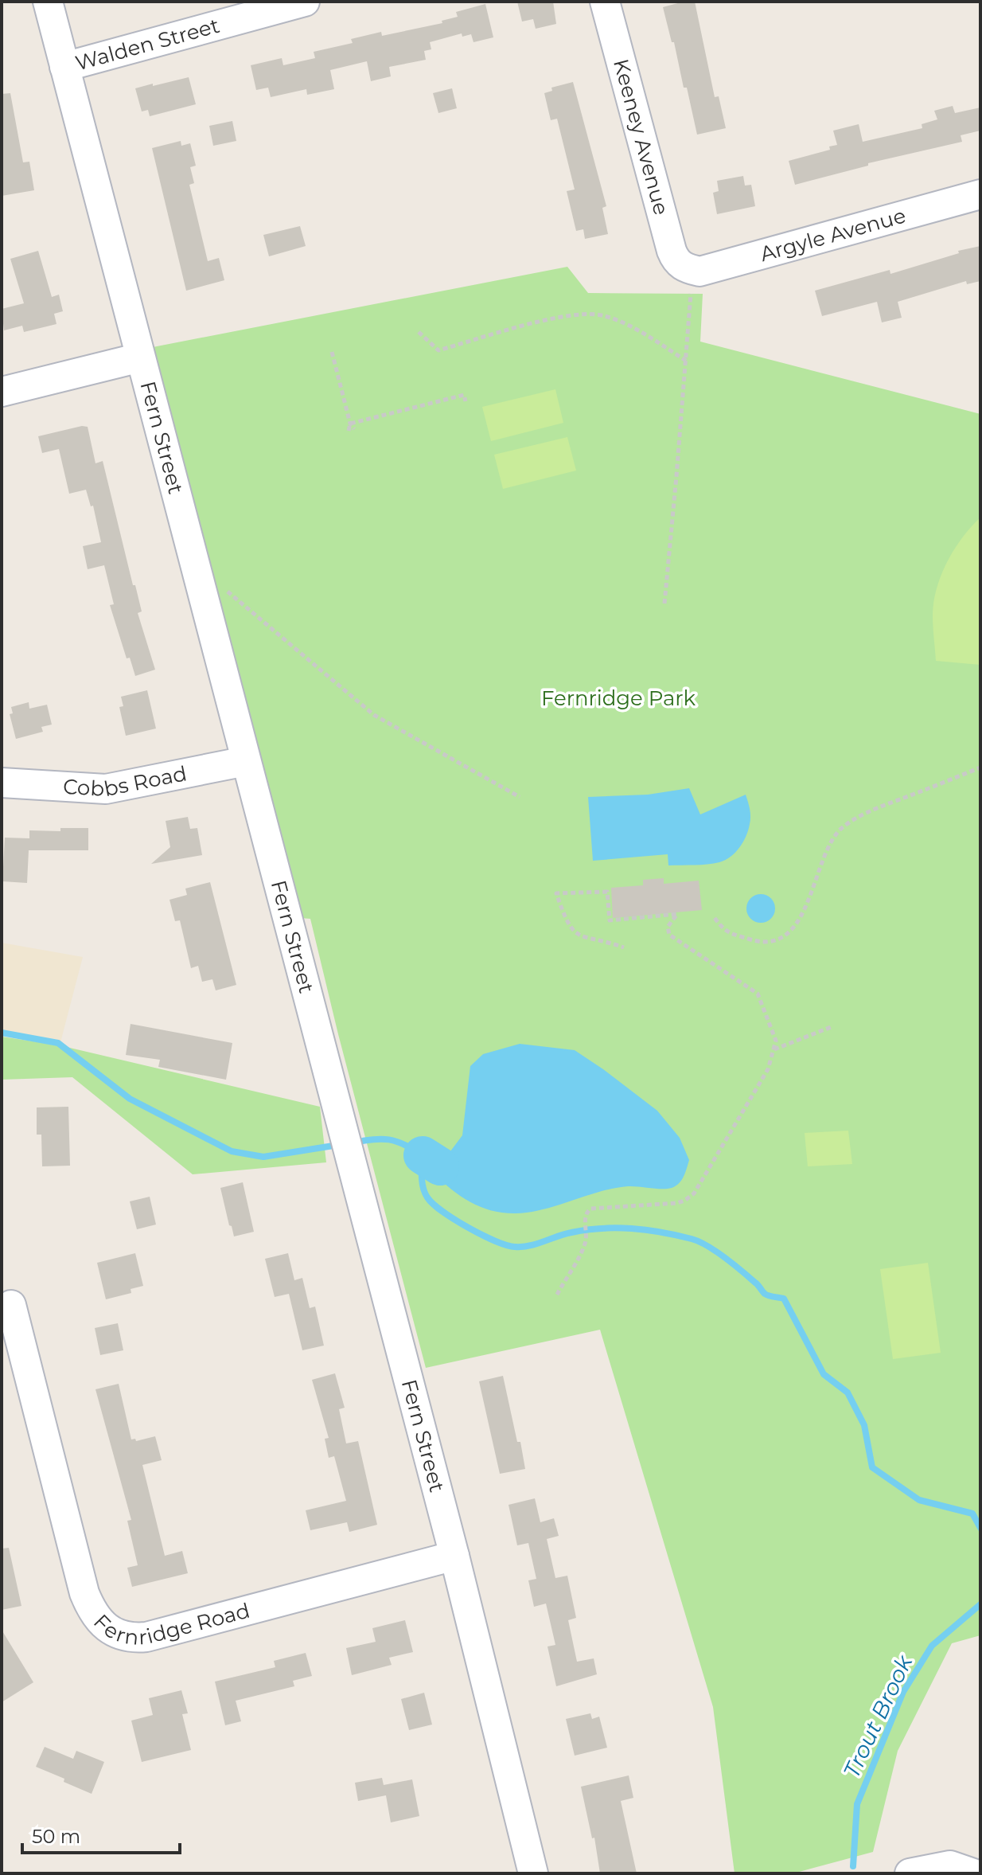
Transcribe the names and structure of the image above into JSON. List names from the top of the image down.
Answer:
{
  "streets": {
    "street": [
      "Walden Street",
      "Keeney Avenue",
      "Argyle Avenue",
      "Fern Street",
      "Cobbs Road",
      "Fernridge Road"
    ]
  },
  "crossings": [
    ["Walden Street", "Fern Street"],
    ["Keeney Avenue", "Argyle Avenue"],
    ["Fern Street", "Cobbs Road"],
    ["Fern Street", "Fernridge Road"]
  ],
  "water": ["Trout Brook"],
  "parks": ["Fernridge Park"],
  "scale_bar": "50 m"
}
